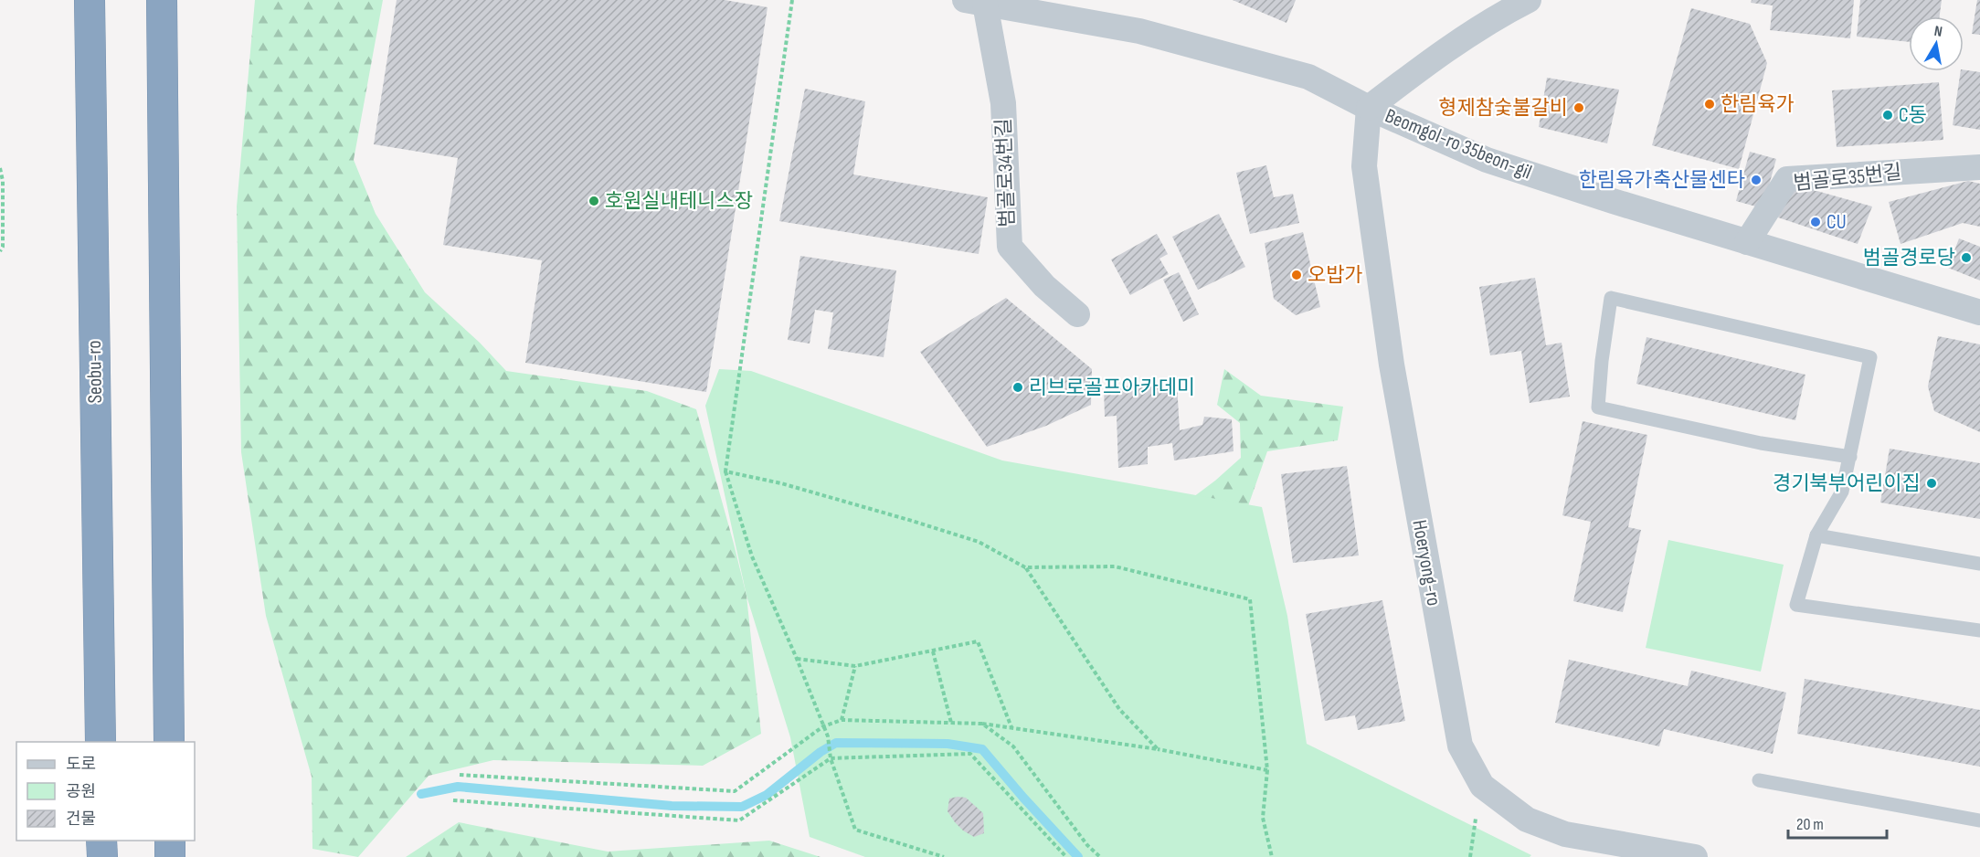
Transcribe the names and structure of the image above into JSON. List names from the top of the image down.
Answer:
{
  "streets": {
    "highway": ["Seobu-ro"],
    "street": [
      "Beomgol-ro 35beon-gil",
      "범골로34번길",
      "범골로35번길",
      "Hoeryong-ro"
    ]
  },
  "crossings": [
    ["Beomgol-ro 35beon-gil", "범골로34번길"],
    ["Beomgol-ro 35beon-gil", "범골로35번길"],
    ["Beomgol-ro 35beon-gil", "Hoeryong-ro"]
  ],
  "places": [
    "한림육가",
    "형제참숯불갈비",
    "C동",
    "한림육가축산물센타",
    "호원실내테니스장",
    "CU",
    "범골경로당",
    "오밥가",
    "리브로골프아카데미",
    "경기북부어린이집"
  ],
  "legend": ["도로", "공원", "건물"],
  "scale_bar": "20 m",
  "north": "top"
}
